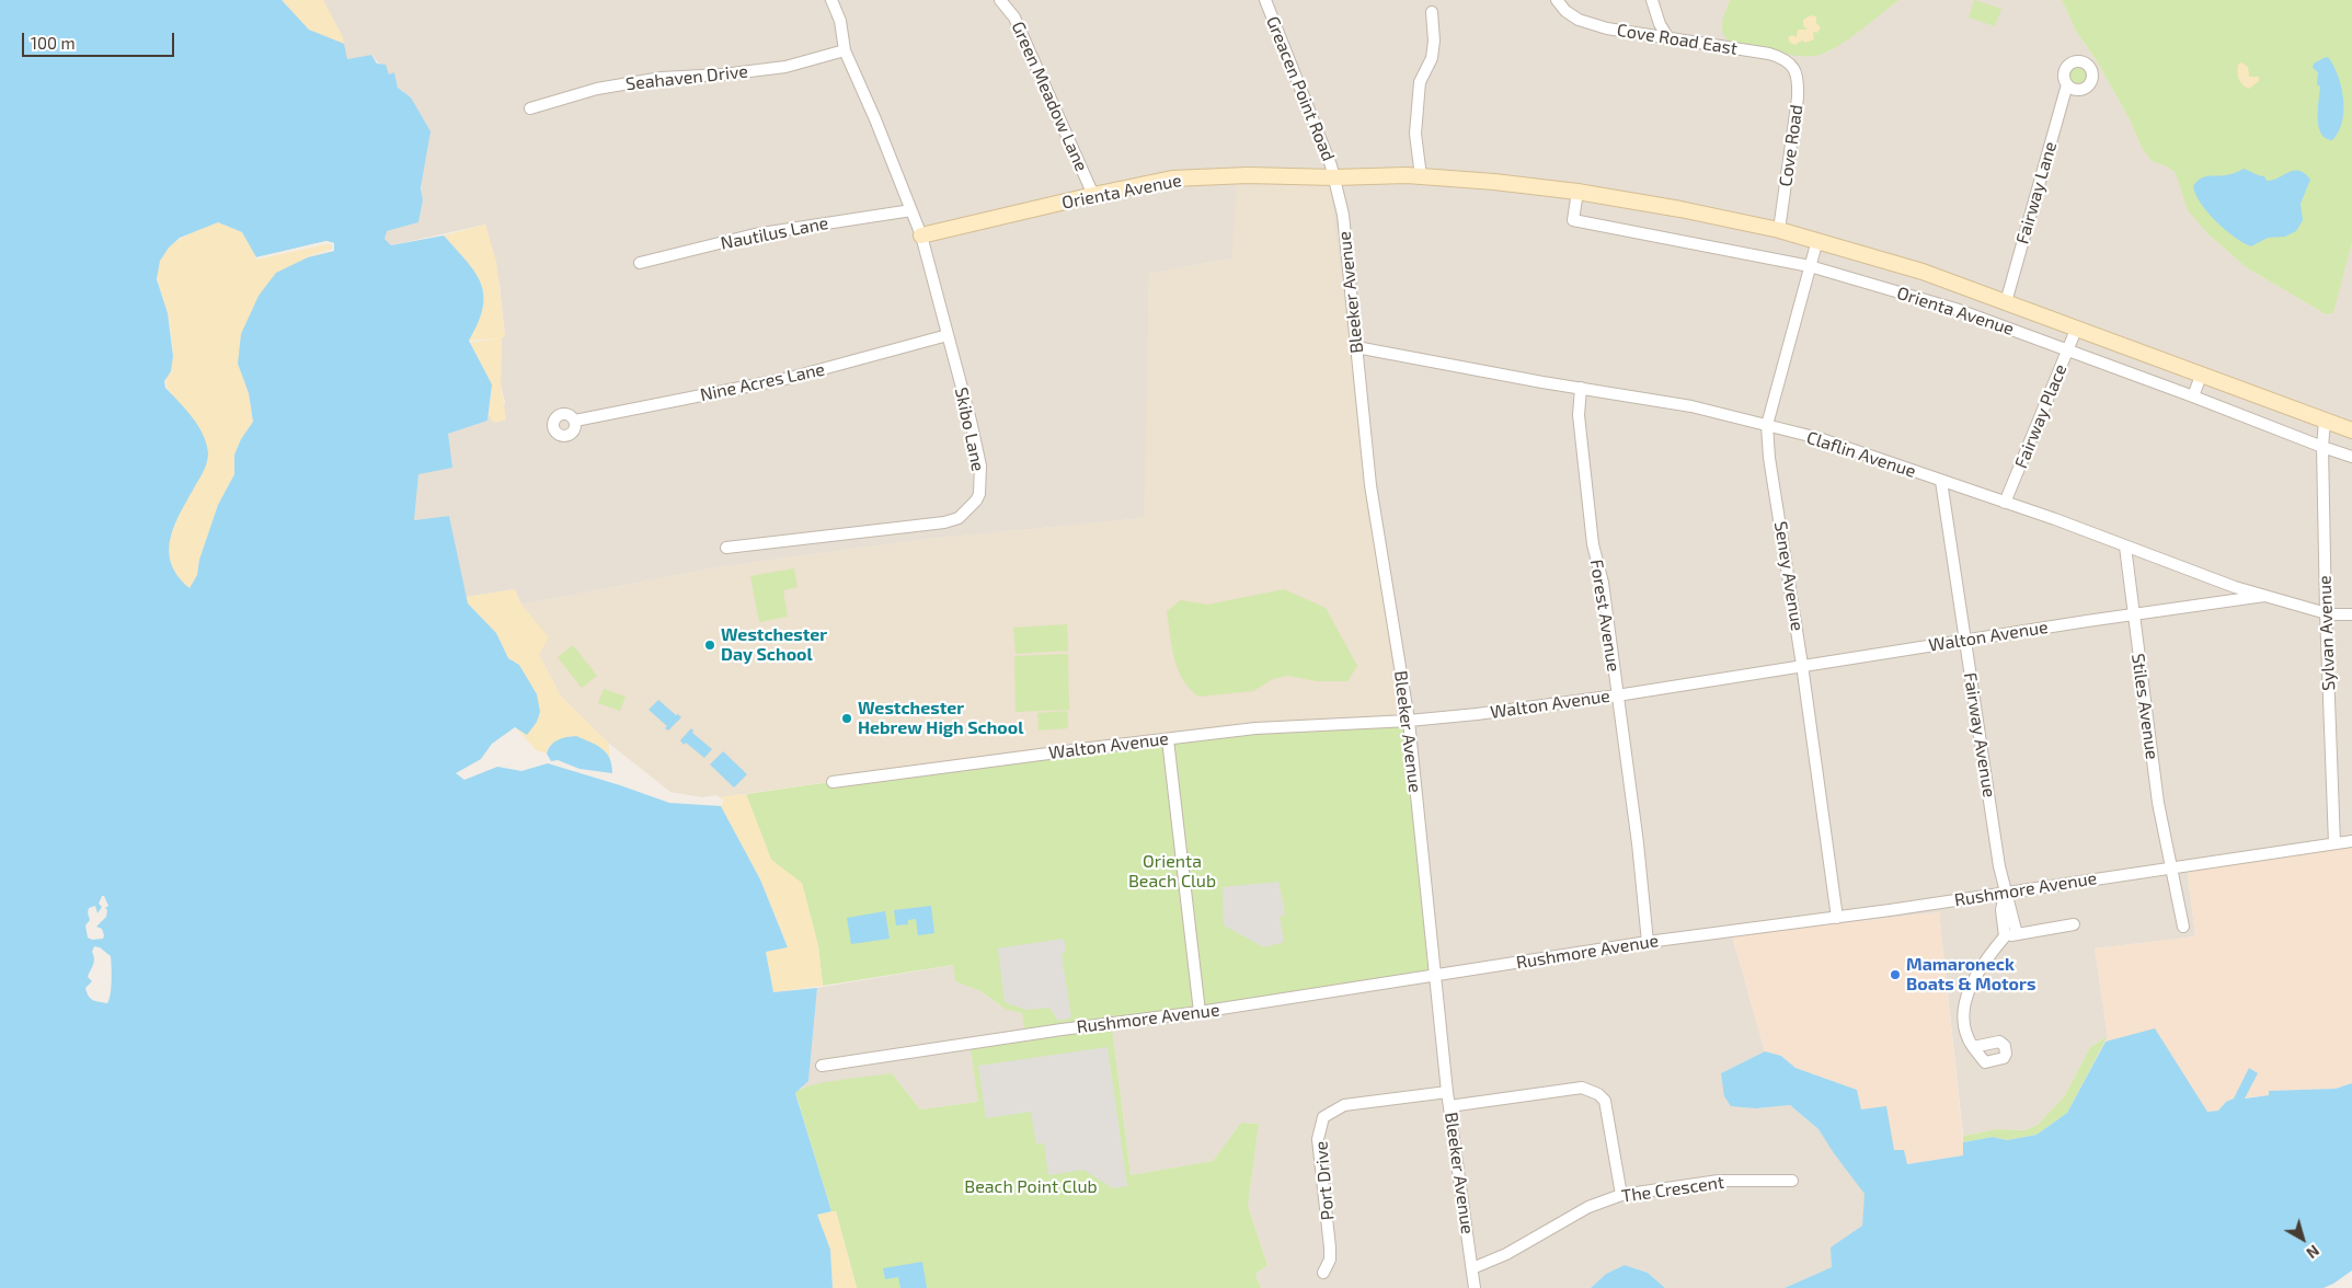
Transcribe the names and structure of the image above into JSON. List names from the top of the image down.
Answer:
{
  "streets": {
    "street": [
      "Cove Road East",
      "Seahaven Drive",
      "Greacen Point Road",
      "Green Meadow Lane",
      "Cove Road",
      "Orienta Avenue",
      "Fairway Lane",
      "Nautilus Lane",
      "Bleeker Avenue",
      "Nine Acres Lane",
      "Fairway Place",
      "Skibo Lane",
      "Claflin Avenue",
      "Seney Avenue",
      "Forest Avenue",
      "Sylvan Avenue",
      "Walton Avenue",
      "Stiles Avenue",
      "Fairway Avenue",
      "Rushmore Avenue",
      "Port Drive",
      "The Crescent"
    ]
  },
  "crossings": [
    ["Cove Road East", "Cove Road"],
    ["Greacen Point Road", "Orienta Avenue"],
    ["Greacen Point Road", "Bleeker Avenue"],
    ["Green Meadow Lane", "Orienta Avenue"],
    ["Cove Road", "Orienta Avenue"],
    ["Orienta Avenue", "Fairway Lane"],
    ["Orienta Avenue", "Bleeker Avenue"],
    ["Orienta Avenue", "Fairway Place"],
    ["Orienta Avenue", "Skibo Lane"],
    ["Orienta Avenue", "Seney Avenue"],
    ["Orienta Avenue", "Sylvan Avenue"],
    ["Bleeker Avenue", "Claflin Avenue"],
    ["Bleeker Avenue", "Walton Avenue"],
    ["Bleeker Avenue", "Rushmore Avenue"],
    ["Bleeker Avenue", "Port Drive"],
    ["Bleeker Avenue", "The Crescent"],
    ["Nine Acres Lane", "Skibo Lane"],
    ["Fairway Place", "Claflin Avenue"],
    ["Claflin Avenue", "Seney Avenue"],
    ["Claflin Avenue", "Forest Avenue"],
    ["Claflin Avenue", "Sylvan Avenue"],
    ["Claflin Avenue", "Walton Avenue"],
    ["Claflin Avenue", "Stiles Avenue"],
    ["Claflin Avenue", "Fairway Avenue"],
    ["Seney Avenue", "Walton Avenue"],
    ["Seney Avenue", "Rushmore Avenue"],
    ["Forest Avenue", "Walton Avenue"],
    ["Forest Avenue", "Rushmore Avenue"],
    ["Sylvan Avenue", "Rushmore Avenue"],
    ["Walton Avenue", "Stiles Avenue"],
    ["Walton Avenue", "Fairway Avenue"],
    ["Stiles Avenue", "Rushmore Avenue"],
    ["Fairway Avenue", "Rushmore Avenue"]
  ],
  "parks": ["Orienta Beach Club", "Beach Point Club"],
  "places": ["Westchester Day School", "Westchester Hebrew High School", "Mamaroneck Boats & Motors"],
  "scale_bar": "100 m",
  "north": "bottom right"
}
